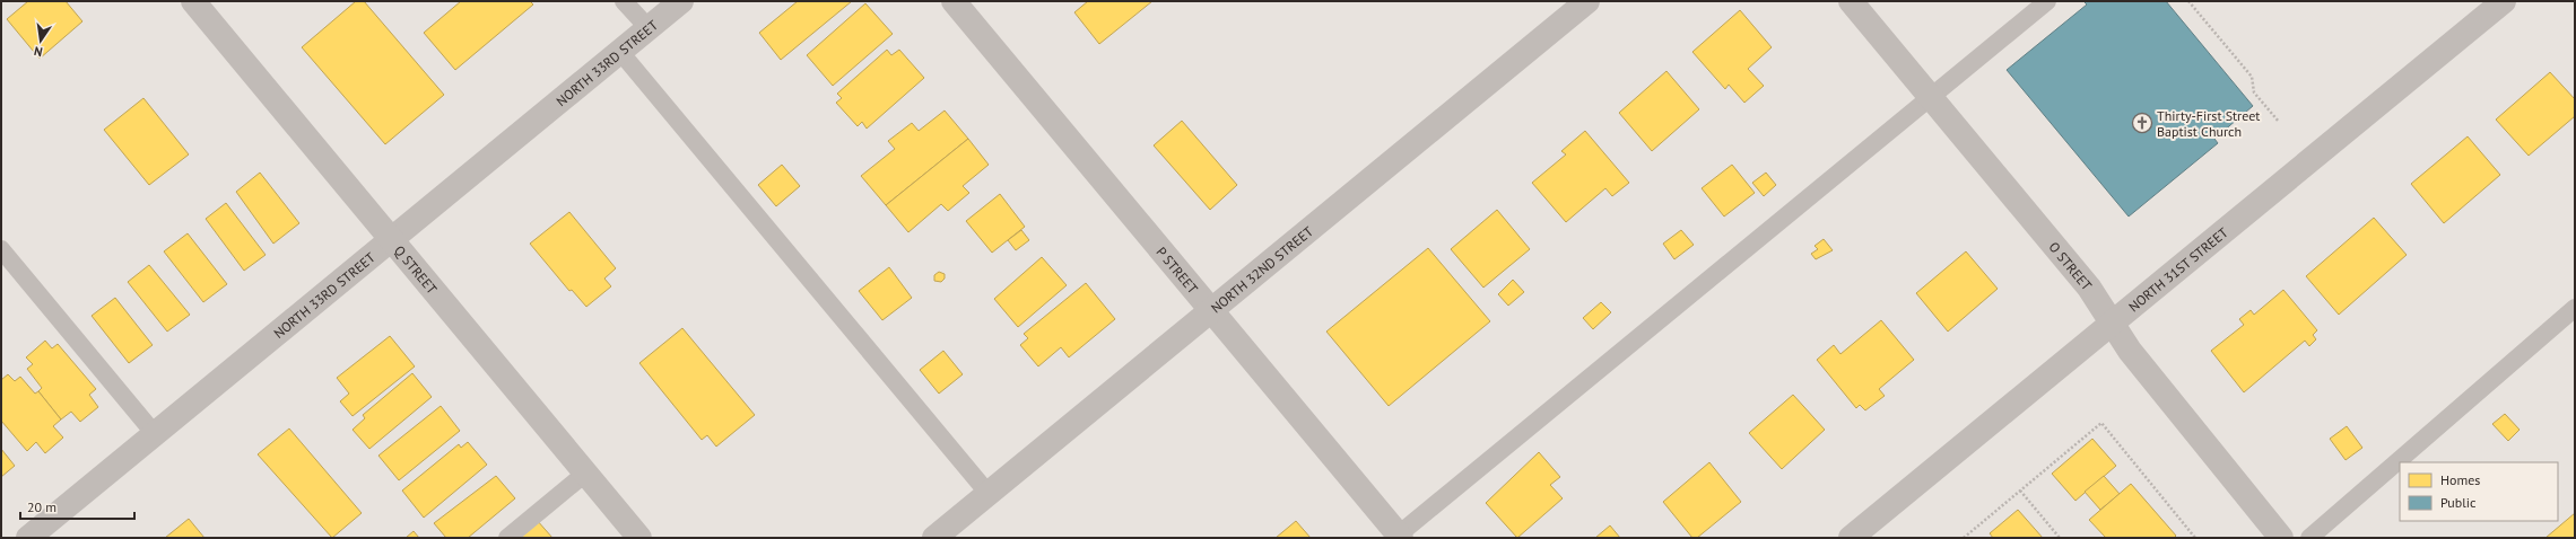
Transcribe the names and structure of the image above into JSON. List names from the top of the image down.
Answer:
{
  "streets": {
    "street": [
      "NORTH 33RD STREET",
      "O STREET",
      "Q STREET",
      "P STREET",
      "NORTH 32ND STREET",
      "NORTH 31ST STREET"
    ]
  },
  "crossings": [
    ["NORTH 33RD STREET", "Q STREET"],
    ["O STREET", "NORTH 31ST STREET"],
    ["P STREET", "NORTH 32ND STREET"]
  ],
  "places": {
    "church": ["Thirty-First Street Baptist Church"]
  },
  "legend": ["Homes", "Public"],
  "scale_bar": "20 m",
  "north": "bottom"
}
